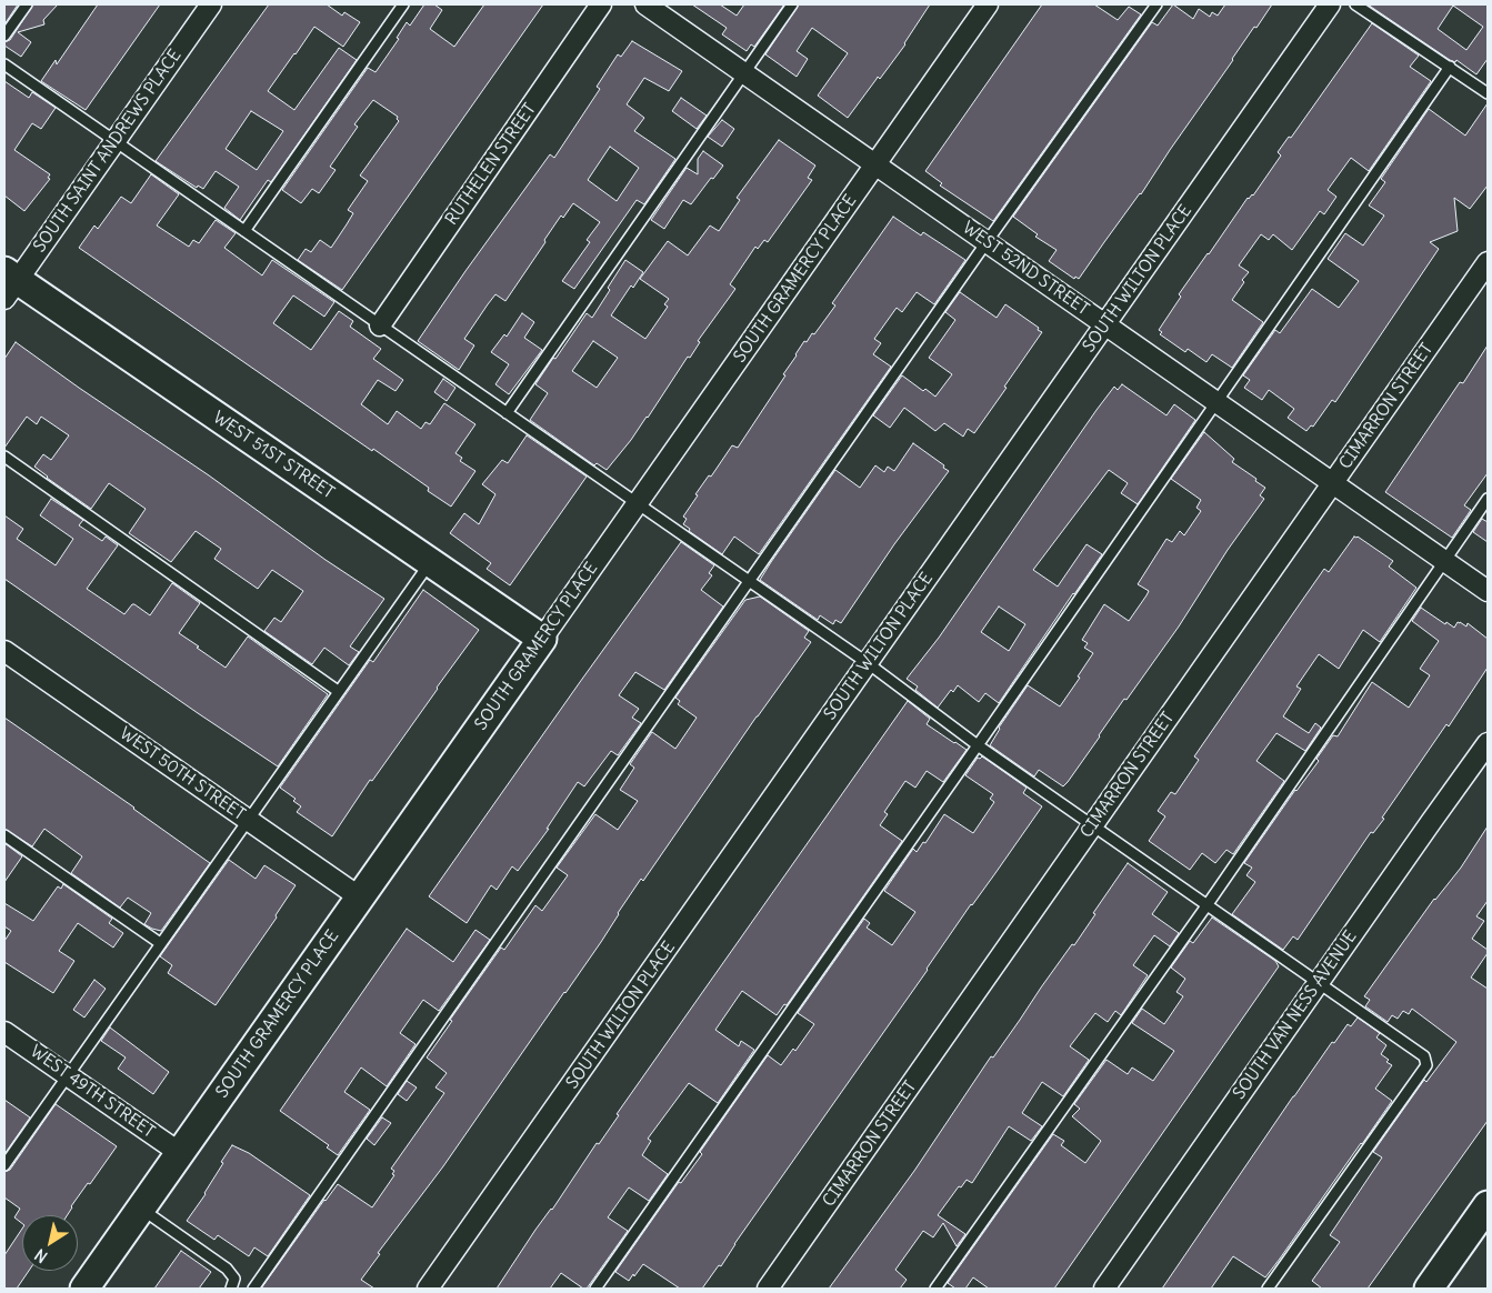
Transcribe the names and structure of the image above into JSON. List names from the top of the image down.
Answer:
{
  "streets": {
    "street": [
      "SOUTH SAINT ANDREWS PLACE",
      "RUTHELEN STREET",
      "WEST 52ND STREET",
      "SOUTH GRAMERCY PLACE",
      "SOUTH WILTON PLACE",
      "CIMARRON STREET",
      "WEST 51ST STREET",
      "WEST 50TH STREET",
      "SOUTH VAN NESS AVENUE",
      "WEST 49TH STREET"
    ]
  },
  "crossings": [
    ["SOUTH SAINT ANDREWS PLACE", "WEST 51ST STREET"],
    ["WEST 52ND STREET", "SOUTH GRAMERCY PLACE"],
    ["WEST 52ND STREET", "SOUTH WILTON PLACE"],
    ["WEST 52ND STREET", "CIMARRON STREET"],
    ["SOUTH GRAMERCY PLACE", "WEST 51ST STREET"],
    ["SOUTH GRAMERCY PLACE", "WEST 50TH STREET"],
    ["SOUTH GRAMERCY PLACE", "WEST 49TH STREET"]
  ],
  "north": "bottom left"
}
